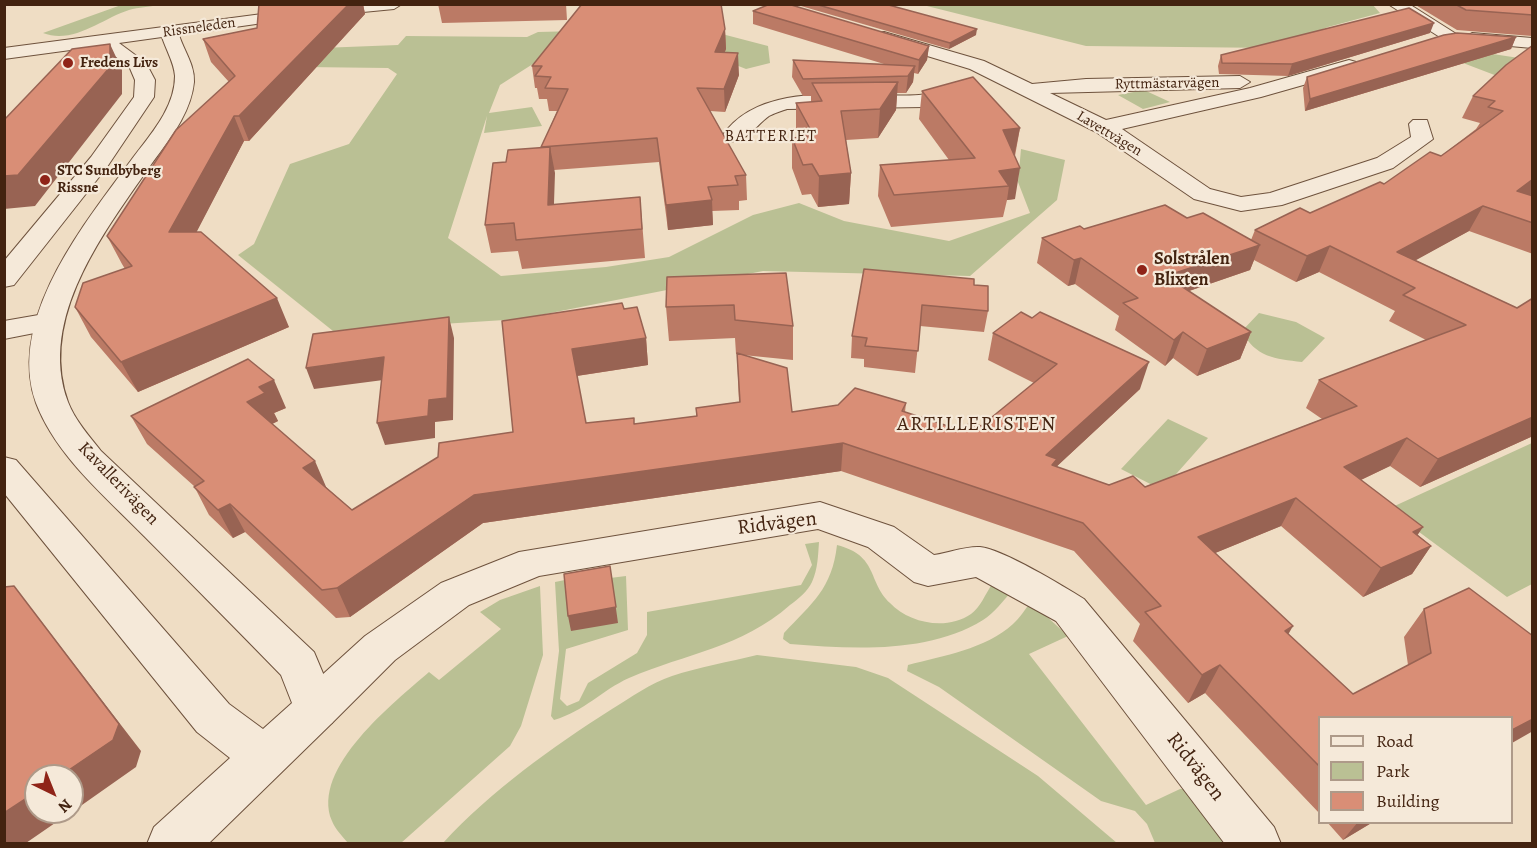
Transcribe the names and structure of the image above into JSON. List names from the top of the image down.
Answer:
{
  "streets": {
    "street": [
      "Rissneleden",
      "Ryttmästarvägen",
      "Lavettvägen",
      "Kavallerivägen",
      "Ridvägen"
    ]
  },
  "crossings": [
    ["Rissneleden", "Kavallerivägen"],
    ["Ryttmästarvägen", "Lavettvägen"],
    ["Kavallerivägen", "Ridvägen"]
  ],
  "districts": ["BATTERIET", "ARTILLERISTEN"],
  "places": ["Fredens Livs", "STC Sundbyberg Rissne", "Solstrålen Blixten"],
  "legend": ["Road", "Park", "Building"],
  "north": "bottom right"
}
